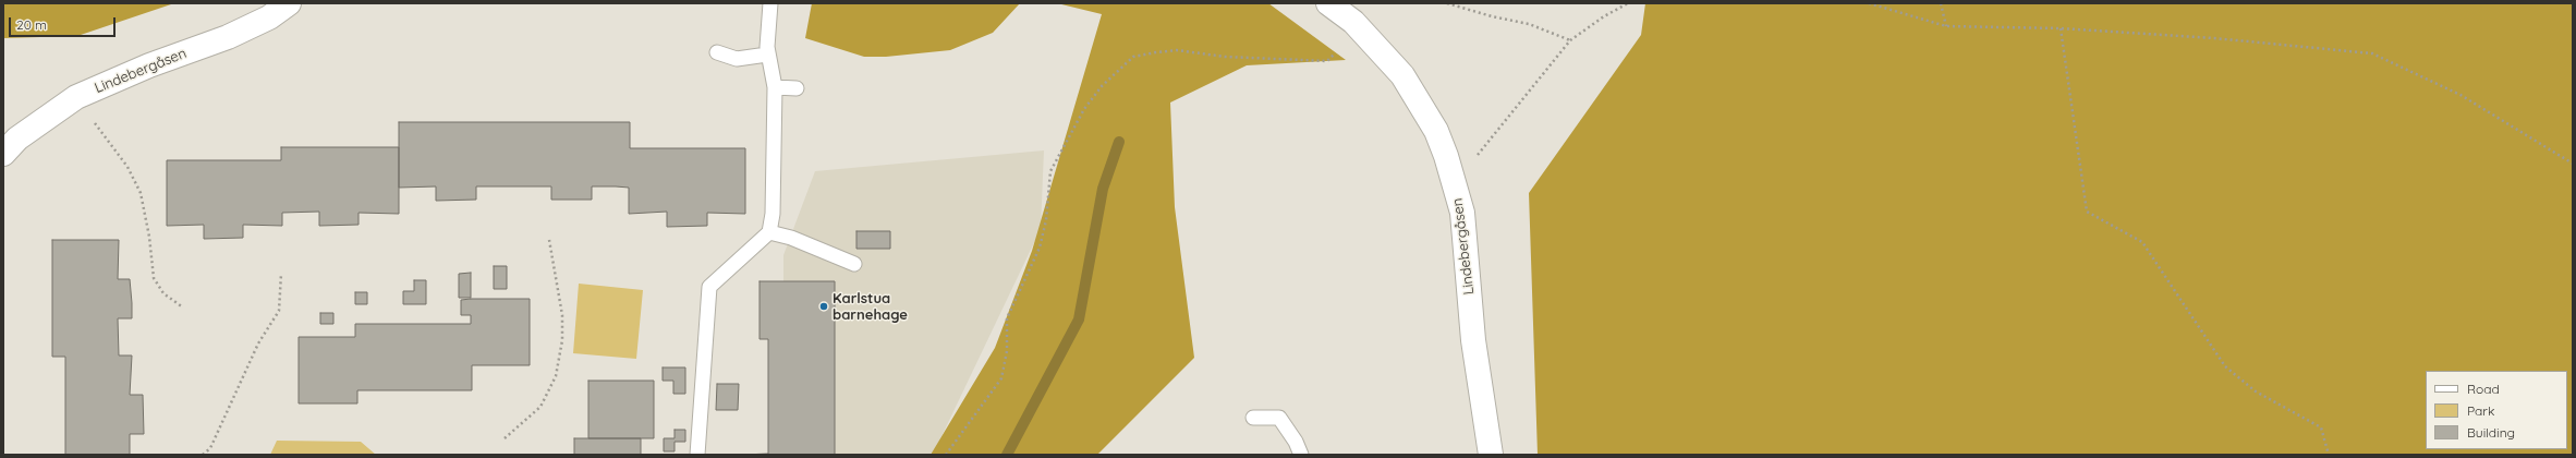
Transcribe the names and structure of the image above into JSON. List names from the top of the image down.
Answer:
{
  "streets": {
    "street": ["Lindebergåsen"]
  },
  "places": ["Karlstua barnehage"],
  "legend": ["Road", "Park", "Building"],
  "scale_bar": "20 m"
}
